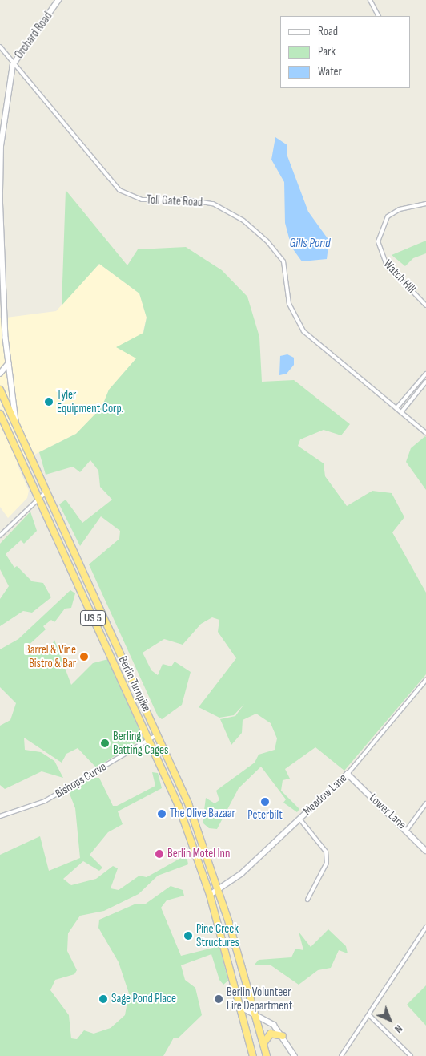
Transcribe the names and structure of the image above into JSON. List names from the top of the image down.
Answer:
{
  "streets": {
    "highway": ["US 5", "Berlin Turnpike"],
    "street": [
      "Orchard Road",
      "Toll Gate Road",
      "Watch Hill",
      "Bishops Curve",
      "Meadow Lane",
      "Lower Lane"
    ]
  },
  "crossings": [
    ["Orchard Road", "Toll Gate Road"],
    ["Orchard Road", "Berlin Turnpike"],
    ["Berlin Turnpike", "Bishops Curve"],
    ["Berlin Turnpike", "Meadow Lane"],
    ["Meadow Lane", "Lower Lane"]
  ],
  "water": ["Gills Pond"],
  "places": [
    "Tyler Equipment Corp.",
    "Barrel & Vine Bistro & Bar",
    "Berling Batting Cages",
    "Peterbilt",
    "The Olive Bazaar",
    "Berlin Motel Inn",
    "Pine Creek Structures",
    "Sage Pond Place",
    "Berlin Volunteer Fire Department"
  ],
  "legend": ["Road", "Park", "Water"],
  "north": "bottom right"
}
